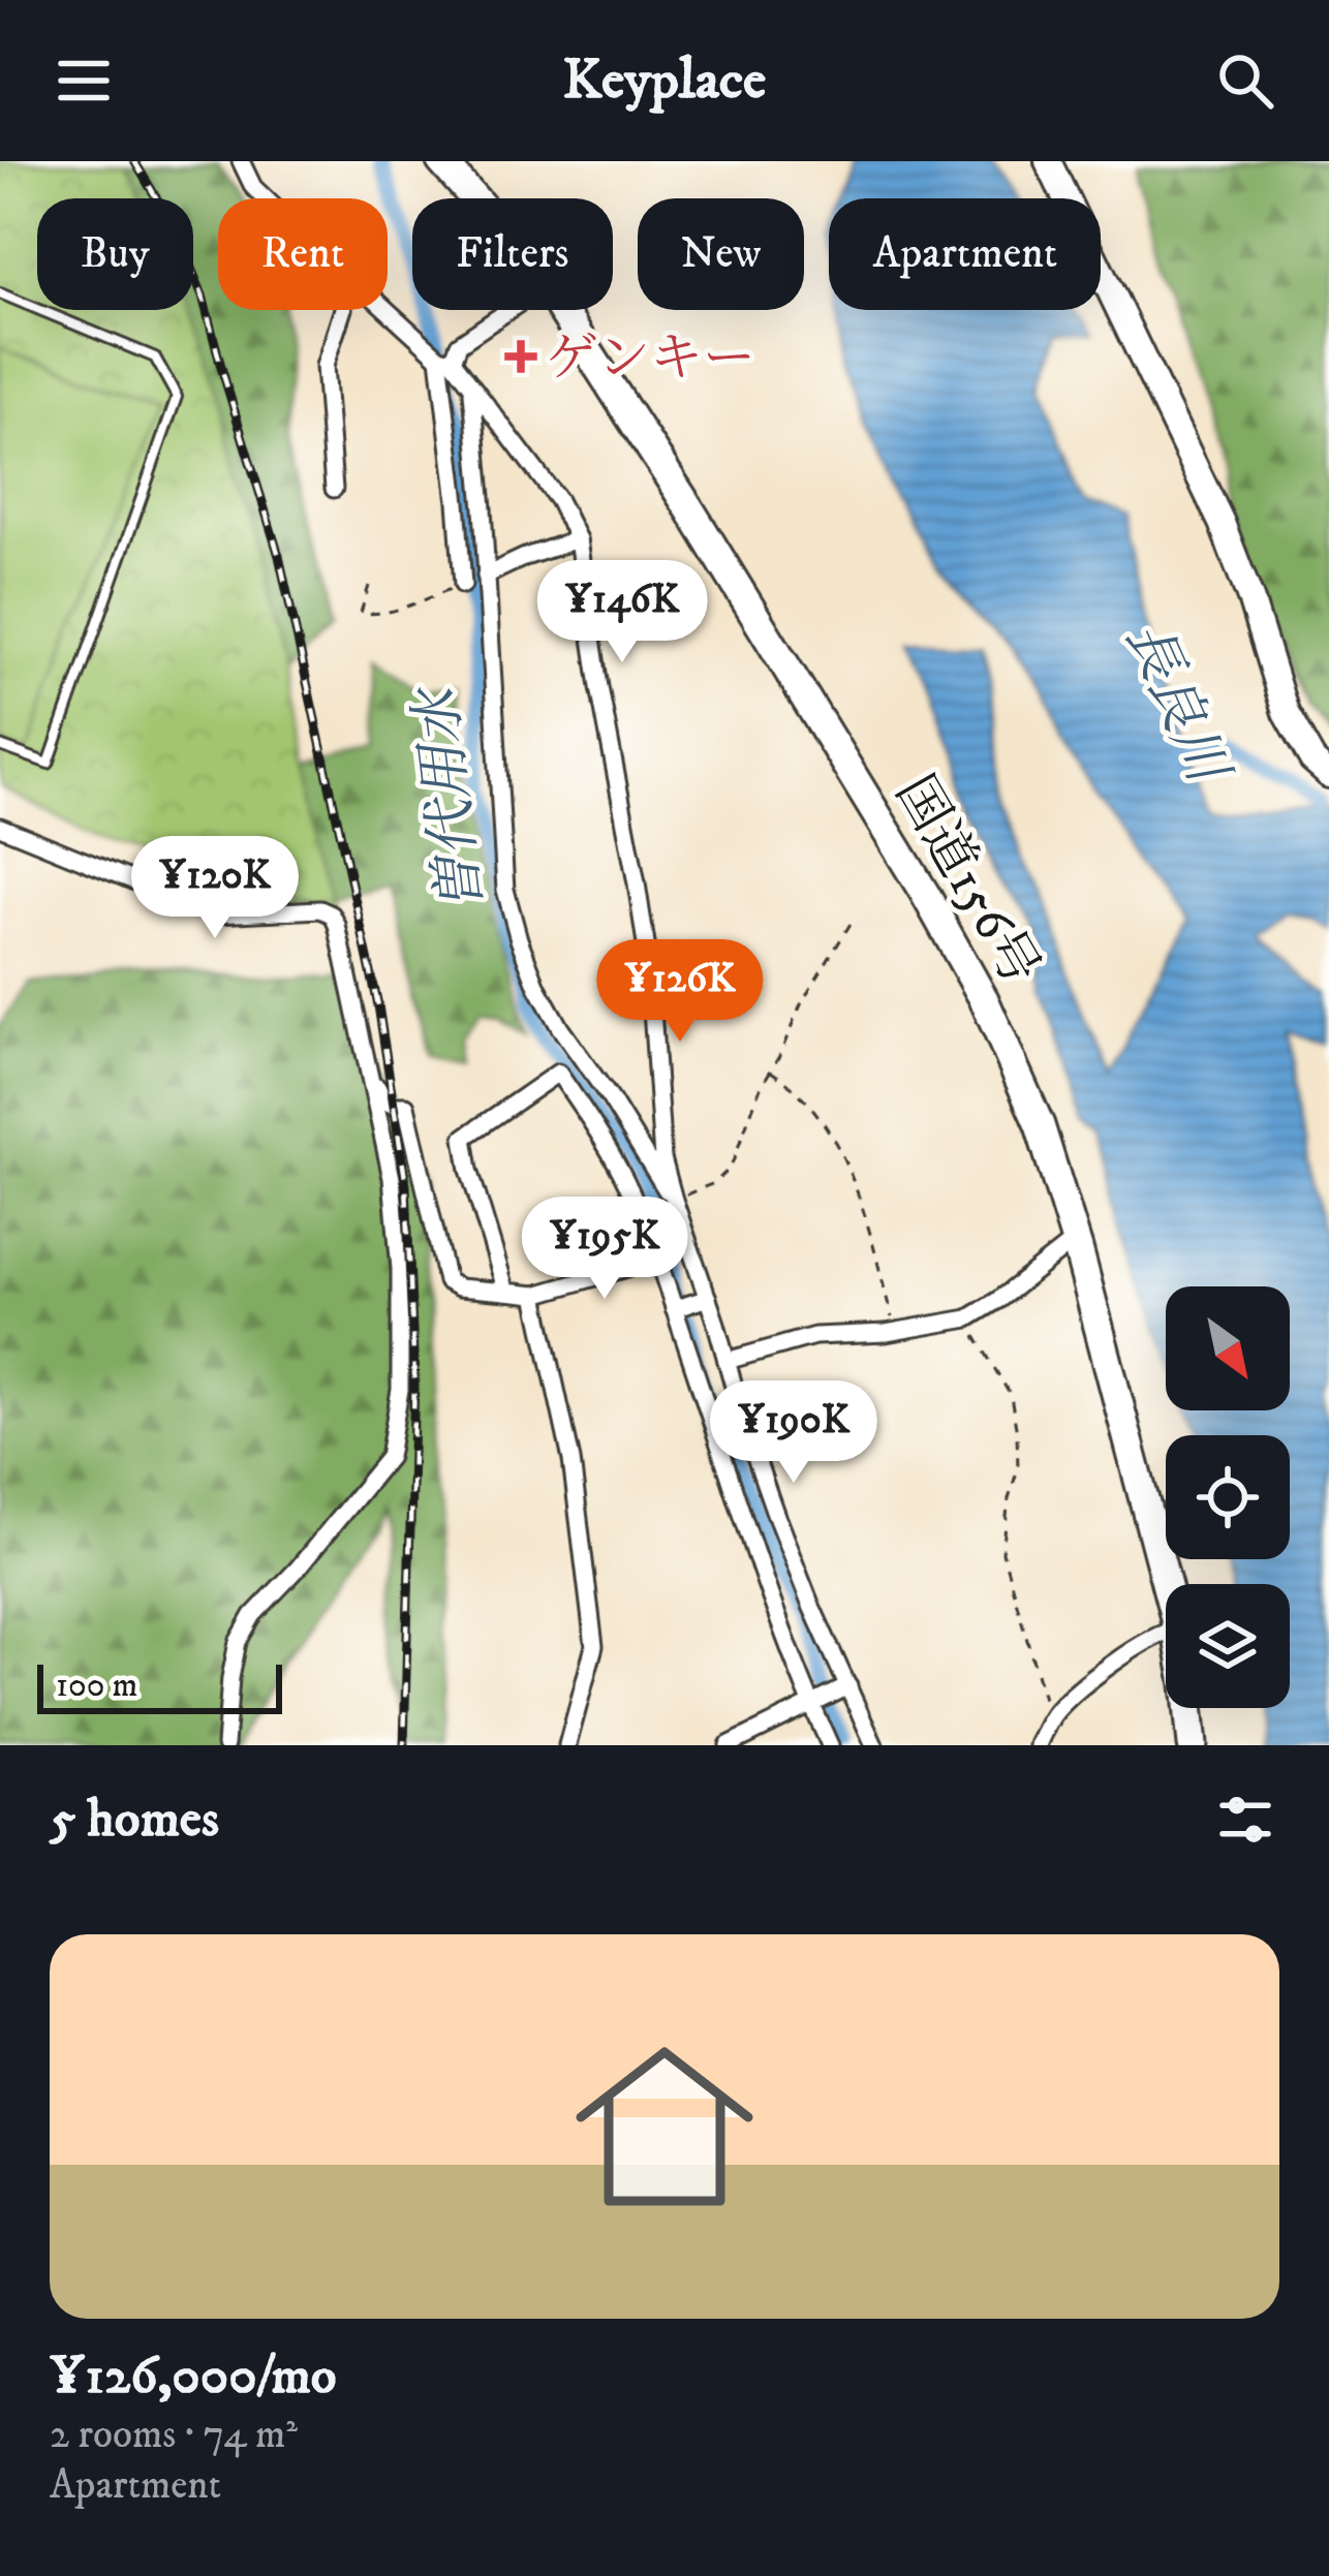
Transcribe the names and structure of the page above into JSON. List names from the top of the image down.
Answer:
{
  "streets": {
    "highway": ["国道156号"]
  },
  "water": ["長良川", "曽代用水"],
  "places": {
    "health": ["ゲンキー"]
  },
  "scale_bar": "100 m",
  "north": "bottom right",
  "page": {
    "header": "Keyplace",
    "chip": [
      "Buy",
      "Rent",
      "Filters",
      "New",
      "Apartment"
    ],
    "price": [
      "¥146K",
      "¥120K",
      "¥126K",
      "¥195K",
      "¥190K"
    ],
    "scale": "100 m",
    "heading": "5 homes",
    "list": [
      {
        "name": "¥126,000/mo",
        "note": "2 rooms · 74 m² · Apartment"
      }
    ]
  }
}
